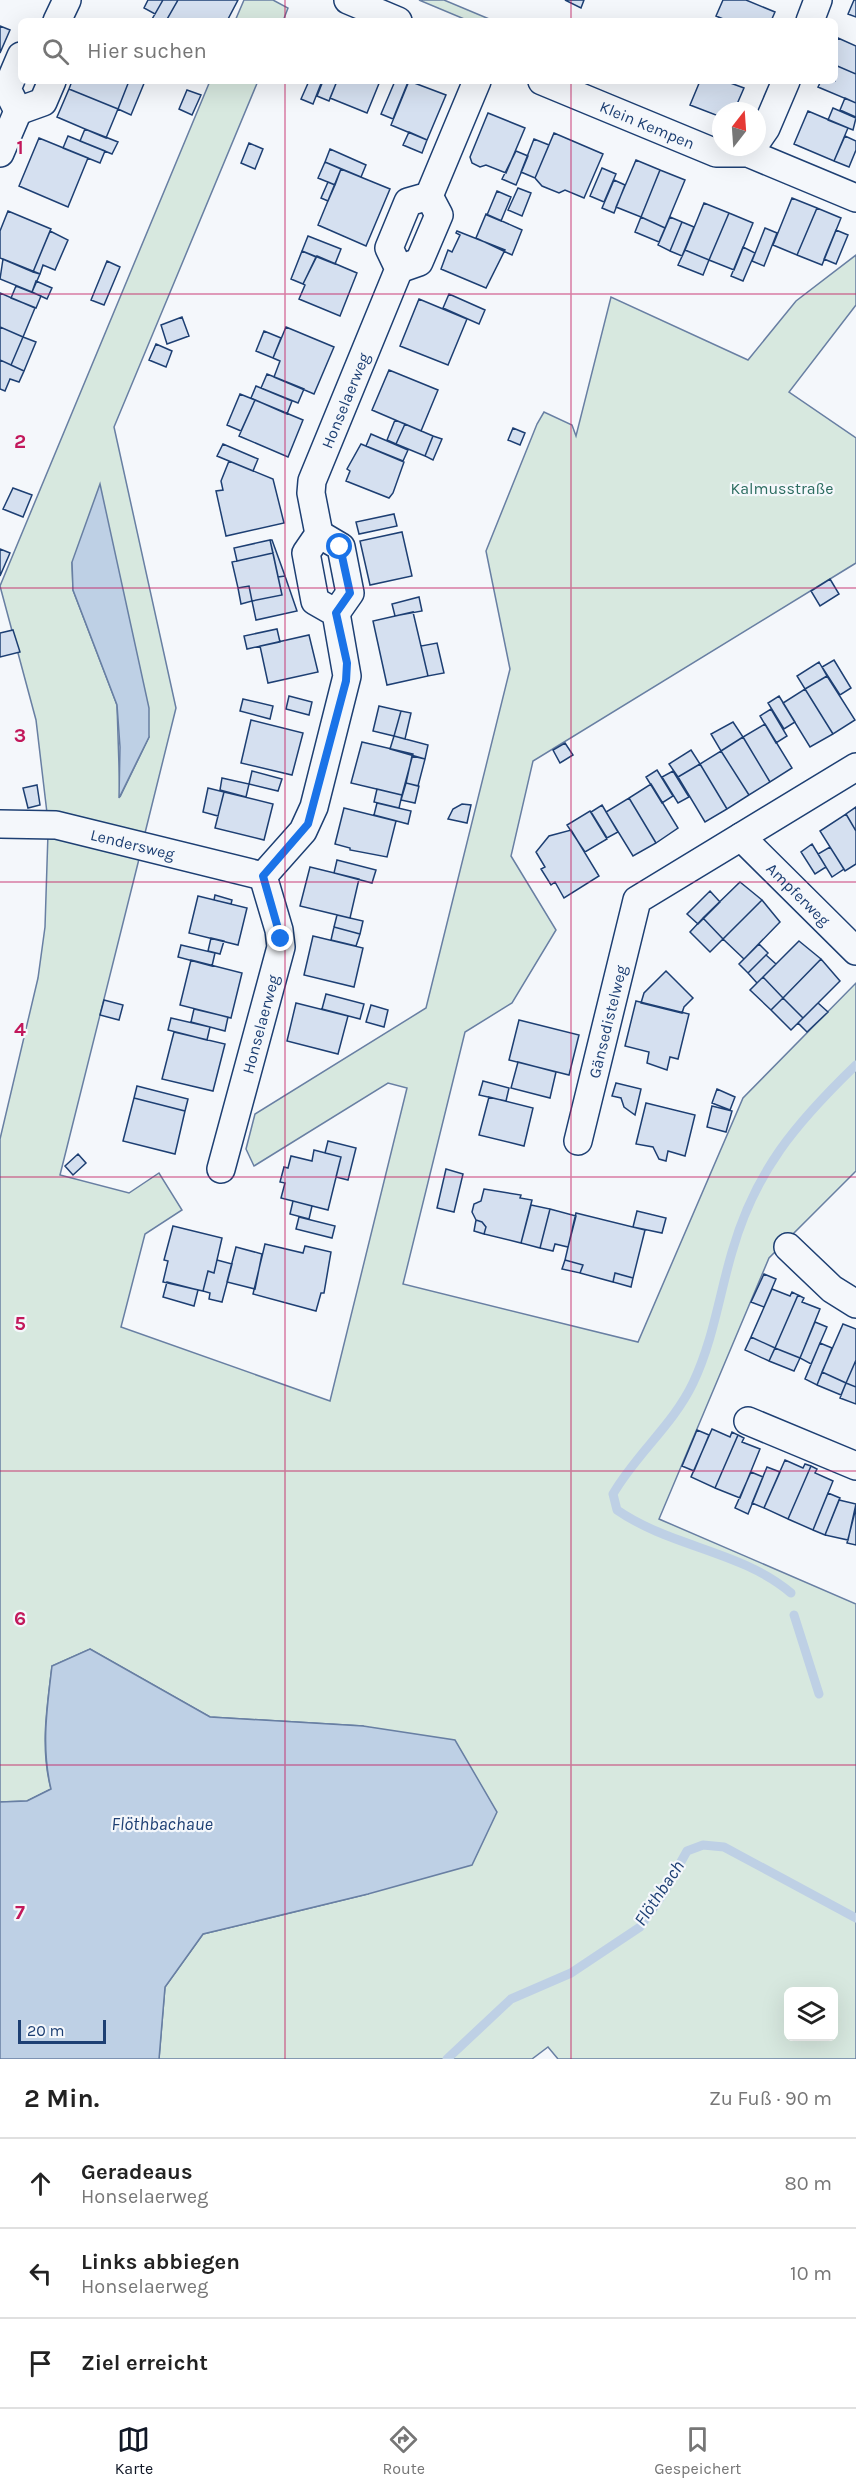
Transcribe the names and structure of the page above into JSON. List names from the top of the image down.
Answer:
{
  "streets": {
    "street": [
      "Klein Kempen",
      "Honselaerweg",
      "Lendersweg",
      "Ampferweg",
      "Gänsedistelweg"
    ]
  },
  "crossings": [
    ["Honselaerweg", "Lendersweg"],
    ["Ampferweg", "Gänsedistelweg"]
  ],
  "water": ["Flöthbachaue", "Flöthbach"],
  "parks": ["Kalmusstraße"],
  "scale_bar": "20 m",
  "north": "top",
  "page": {
    "search": "Hier suchen",
    "scale": "20 m",
    "heading": ["2 Min.", "Zu Fuß · 90 m"],
    "list": [
      ["Geradeaus", "Honselaerweg", "80 m"],
      ["Links abbiegen", "Honselaerweg", "10 m"],
      "Ziel erreicht"
    ],
    "nav": ["Karte", "Route", "Gespeichert"]
  },
  "grid": {
    "rows": [
      "1",
      "2",
      "3",
      "4",
      "5",
      "6",
      "7"
    ]
  }
}
